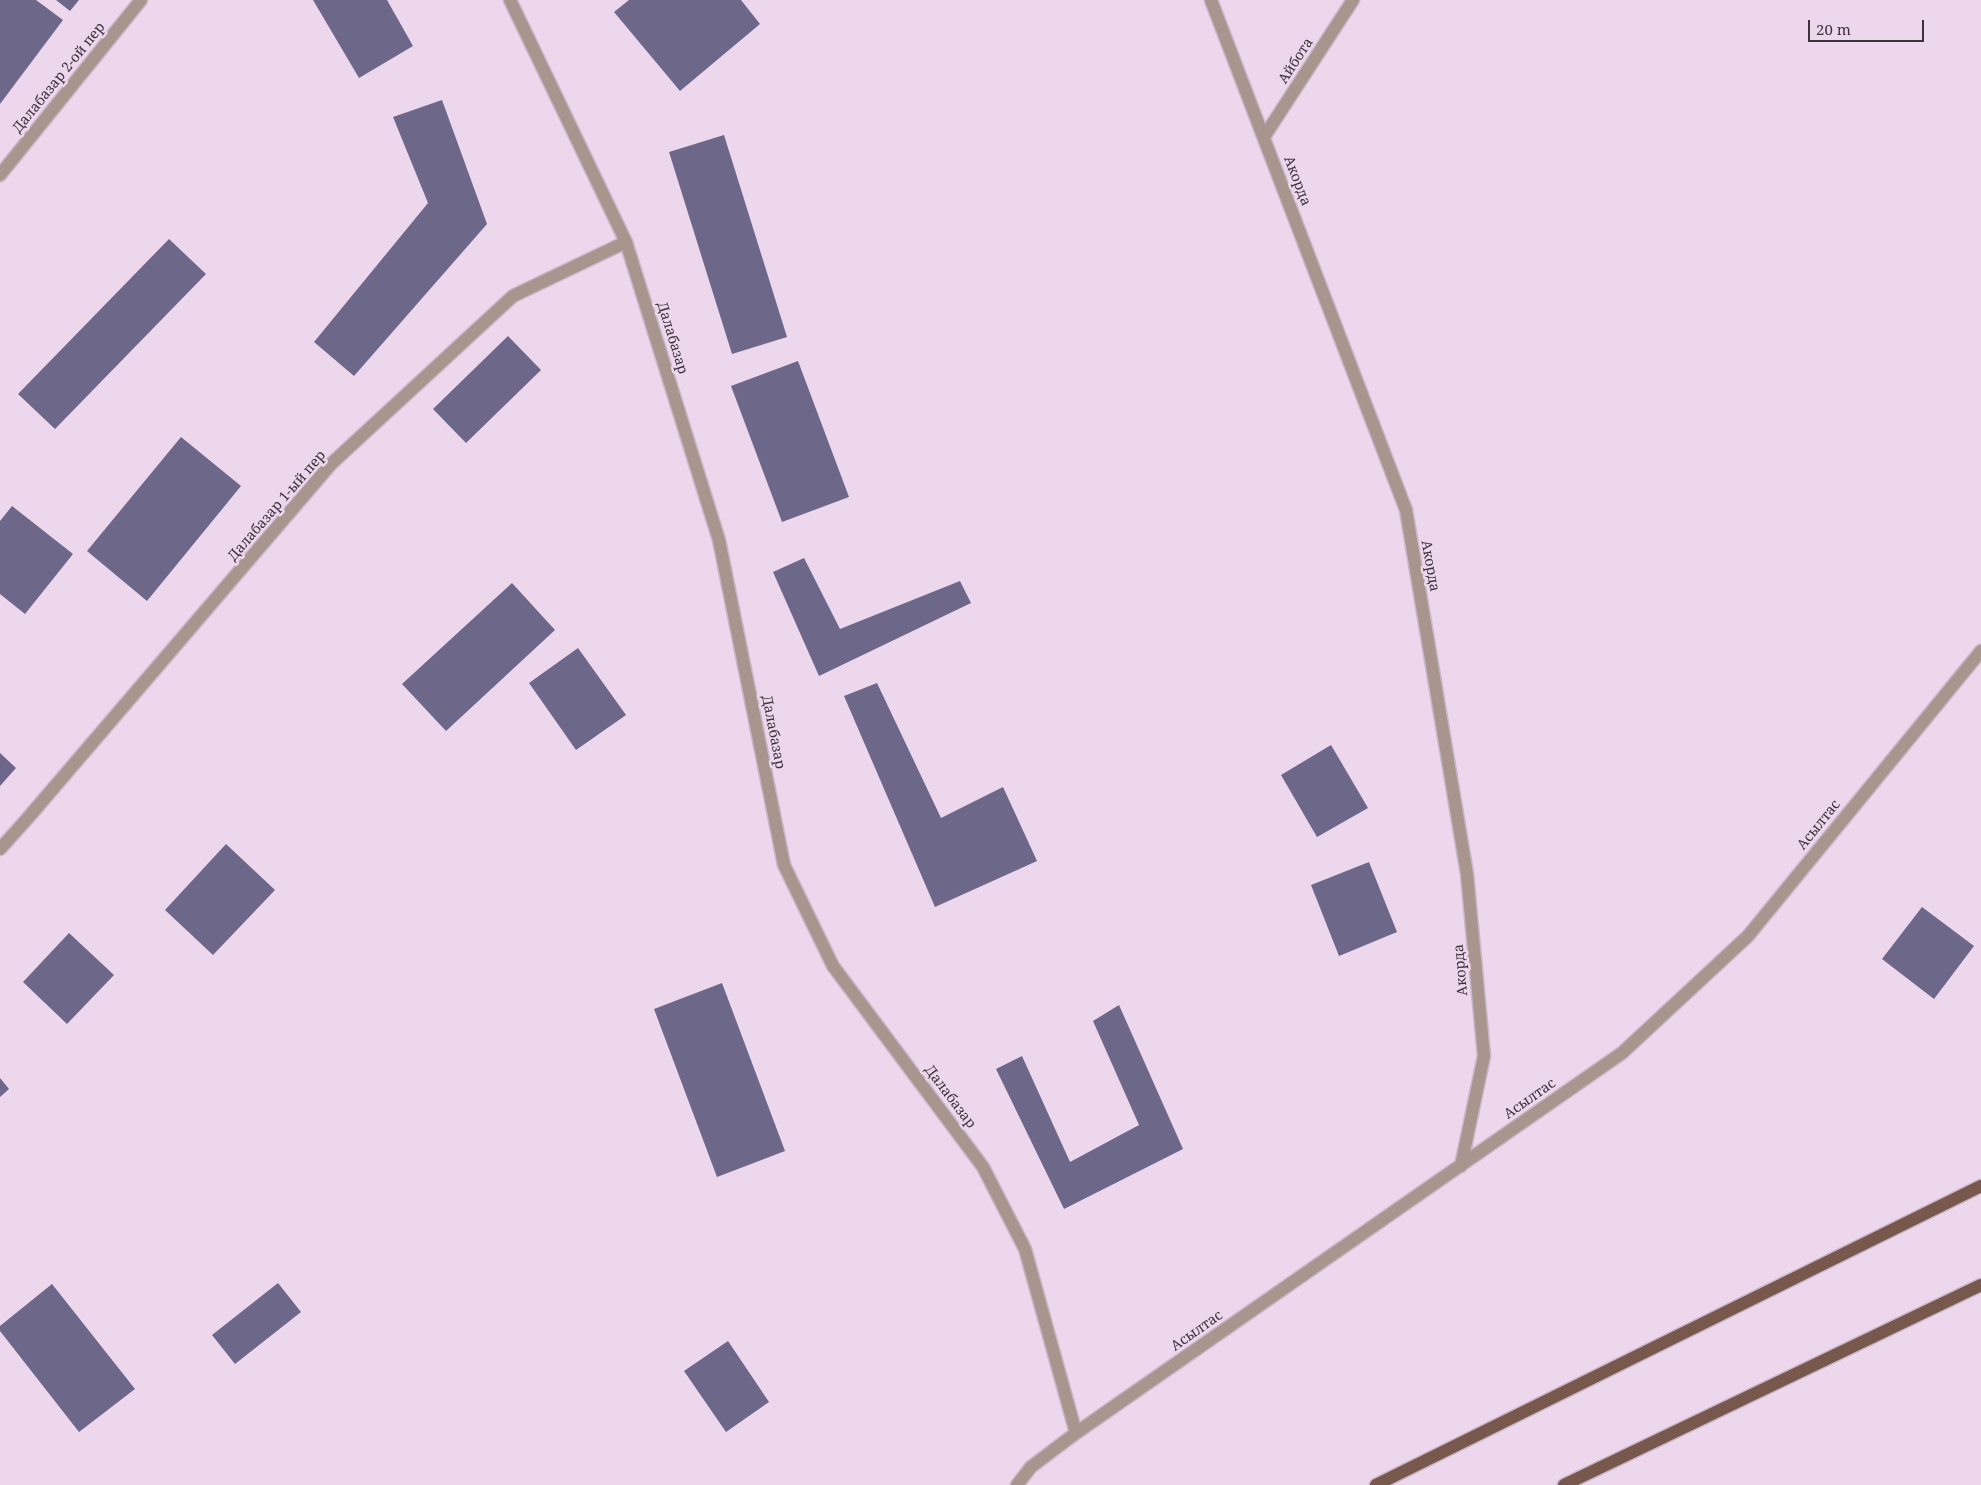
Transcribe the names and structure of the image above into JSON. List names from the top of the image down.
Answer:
{
  "streets": {
    "street": [
      "Айбота",
      "Далабазар 2-ой пер",
      "Акорда",
      "Далабазар",
      "Далабазар 1-ый пер",
      "Асылтас"
    ]
  },
  "crossings": [
    ["Айбота", "Акорда"],
    ["Акорда", "Асылтас"],
    ["Далабазар", "Далабазар 1-ый пер"],
    ["Далабазар", "Асылтас"]
  ],
  "scale_bar": "20 m"
}
